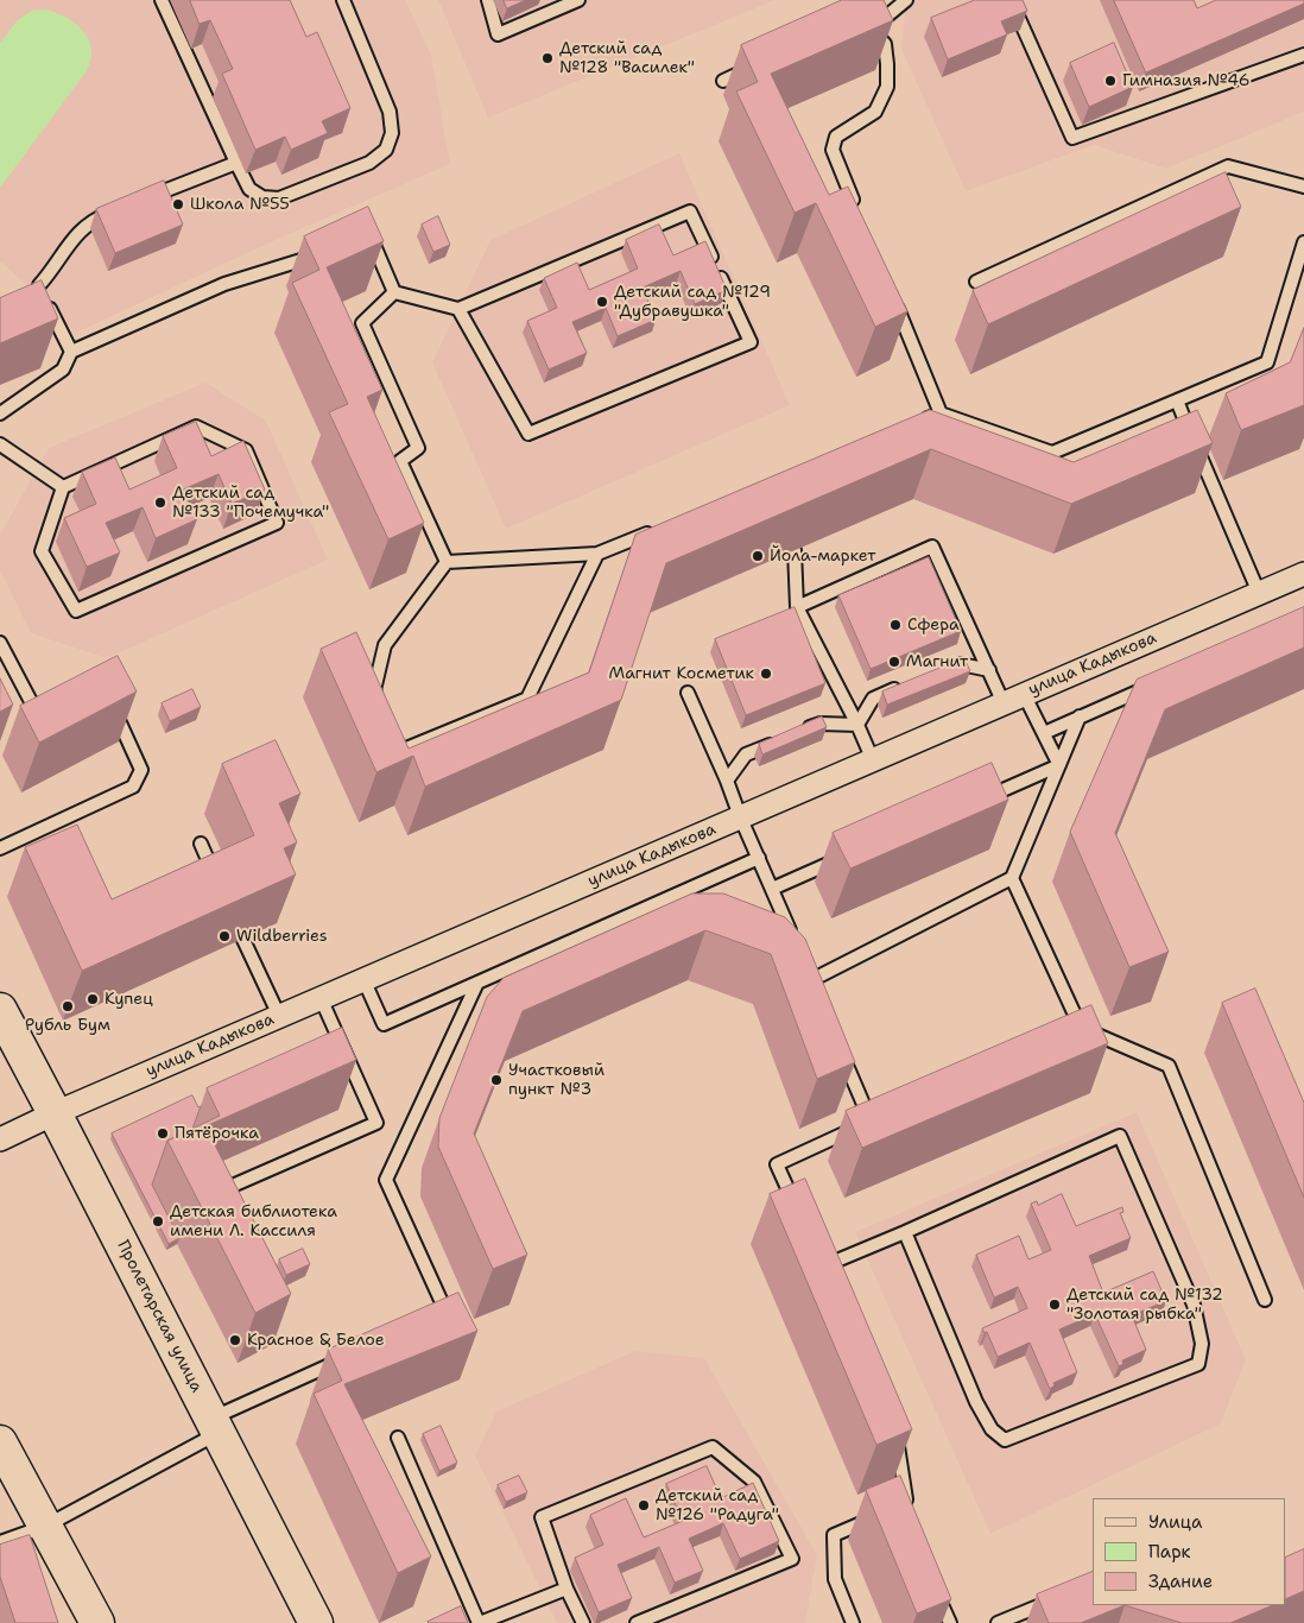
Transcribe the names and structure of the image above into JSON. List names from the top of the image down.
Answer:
{
  "streets": {
    "street": ["улица Кадыкова", "Пролетарская улица"]
  },
  "crossings": [
    ["улица Кадыкова", "Пролетарская улица"]
  ],
  "places": [
    "Детский сад №128 \"Василек\"",
    "Гимназия №46",
    "Школа №55",
    "Детский сад №129 \"Дубравушка\"",
    "Детский сад №133 \"Почемучка\"",
    "Йола-маркет",
    "Сфера",
    "Магнит",
    "Магнит Косметик",
    "Wildberries",
    "Купец",
    "Рубль Бум",
    "Участковый пункт №3",
    "Пятёрочка",
    "Детская библиотека имени Л. Кассиля",
    "Детский сад №132 \"Золотая рыбка\"",
    "Красное & Белое",
    "Детский сад №126 \"Радуга\""
  ],
  "legend": ["Улица", "Парк", "Здание"]
}
